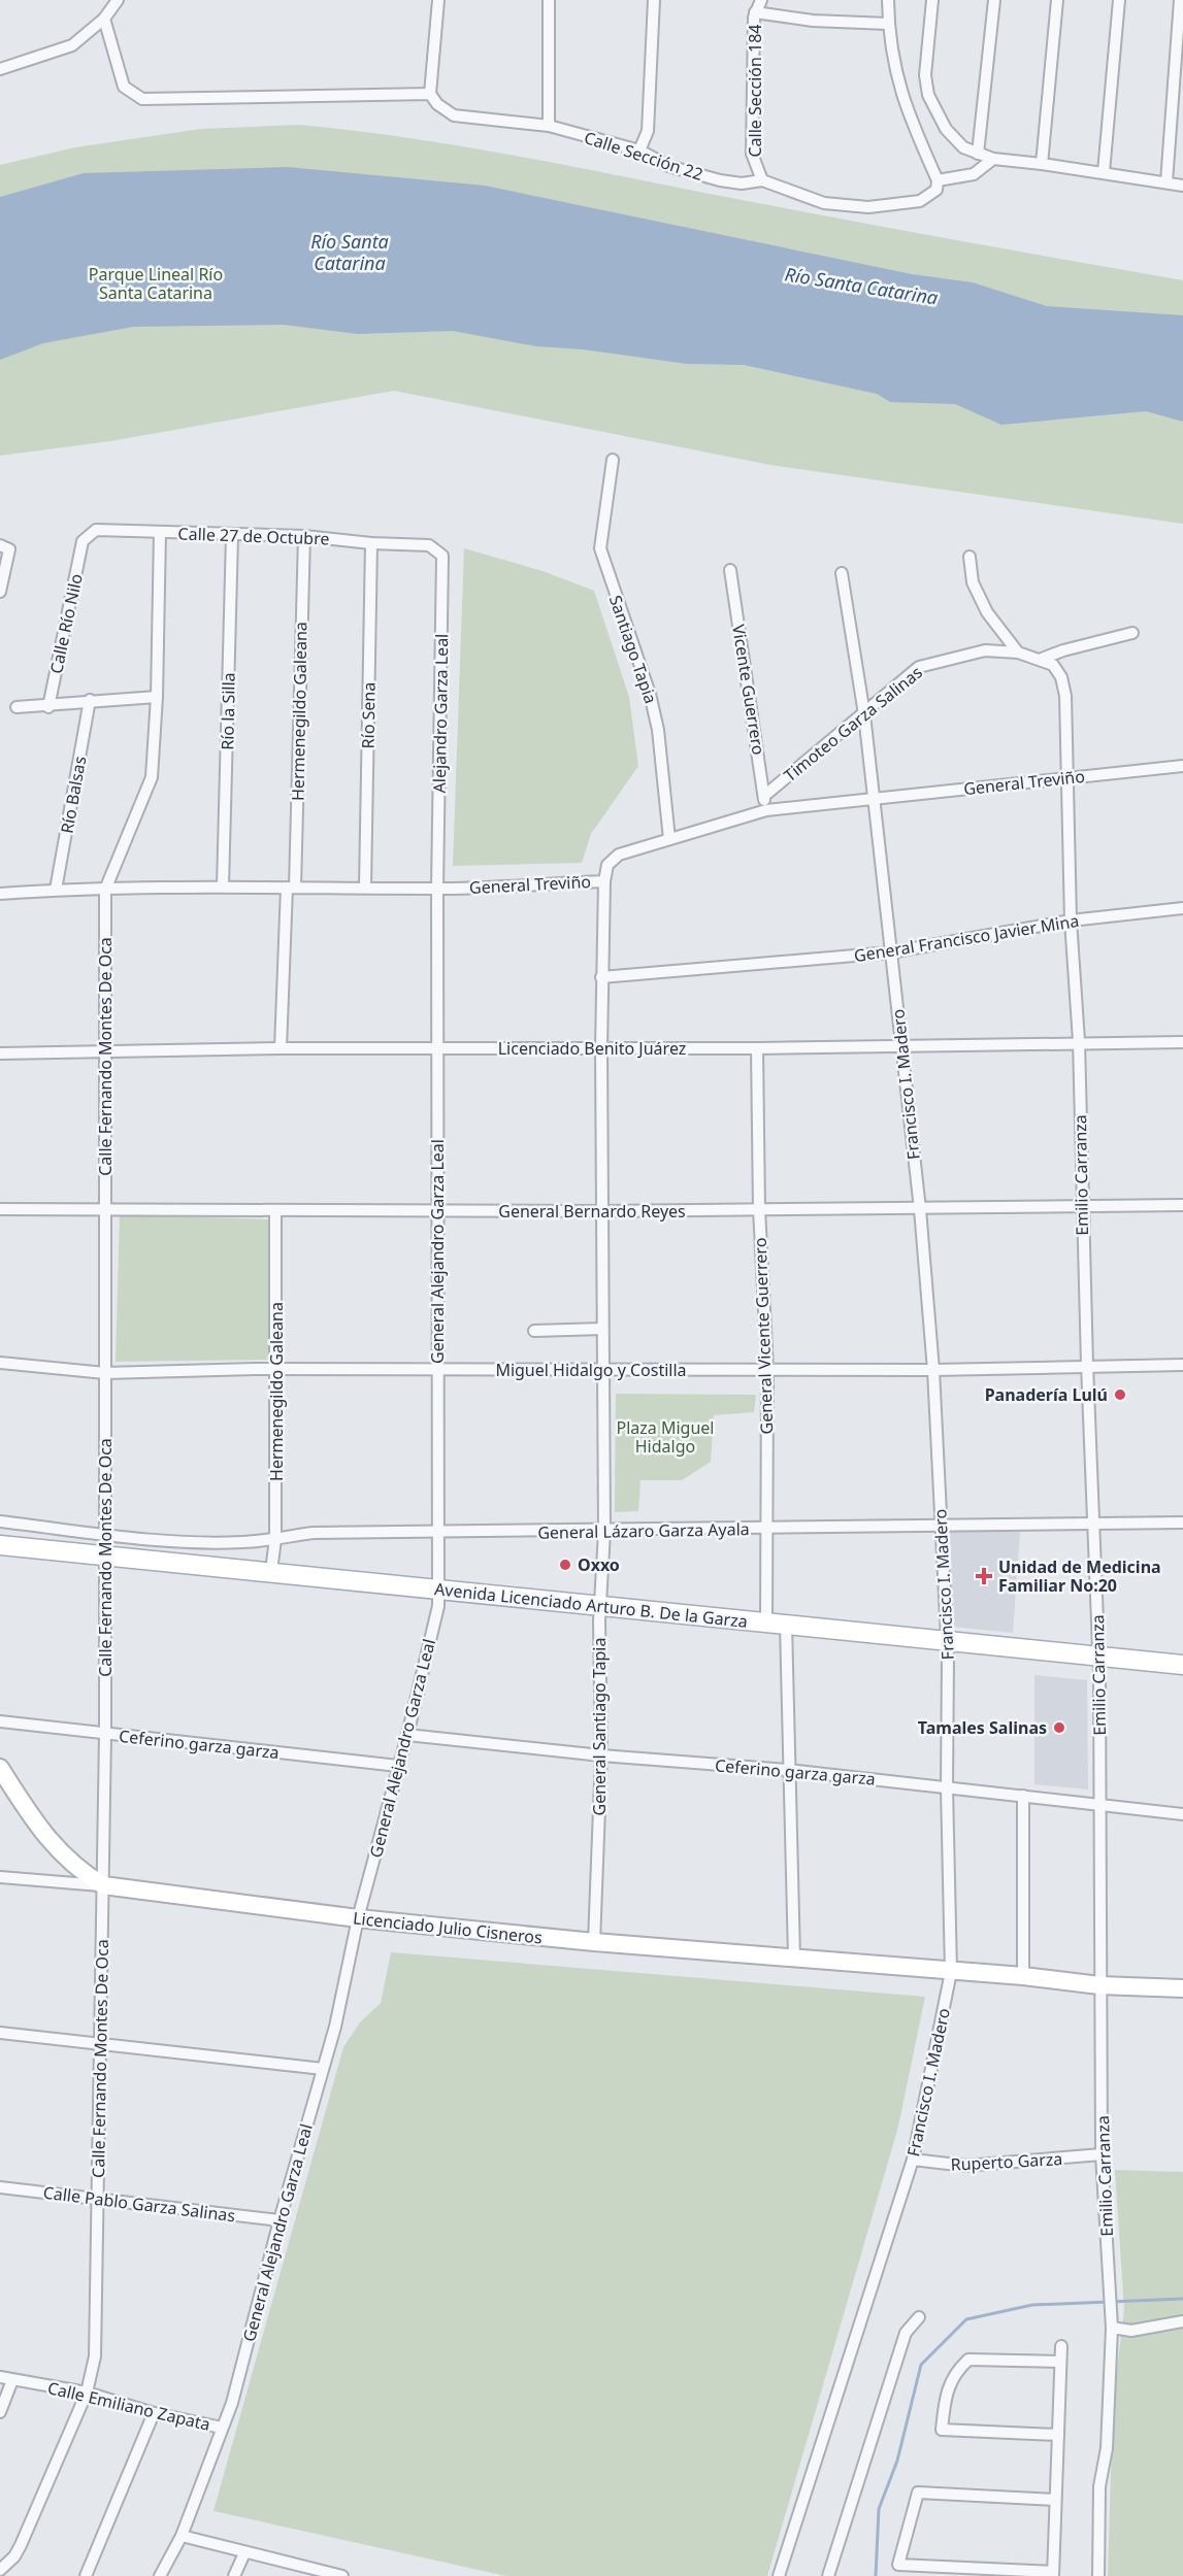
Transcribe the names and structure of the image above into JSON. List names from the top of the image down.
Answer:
{
  "streets": {
    "main road": ["Avenida Licenciado Arturo B. De la Garza"],
    "street": [
      "Calle Sección 184",
      "Calle Sección 22",
      "Calle 27 de Octubre",
      "Calle Río Nilo",
      "Santiago Tapia",
      "Vicente Guerrero",
      "Río la Silla",
      "Hermenegildo Galeana",
      "Alejandro Garza Leal",
      "Río Sena",
      "Timoteo Garza Salinas",
      "General Treviño",
      "Río Balsas",
      "General Francisco Javier Mina",
      "Licenciado Benito Juárez",
      "Calle Fernando Montes De Oca",
      "Francisco I. Madero",
      "Emilio Carranza",
      "General Bernardo Reyes",
      "General Alejandro Garza Leal",
      "General Vicente Guerrero",
      "Miguel Hidalgo y Costilla",
      "General Lázaro Garza Ayala",
      "General Santiago Tapia",
      "Ceferino garza garza",
      "Licenciado Julio Cisneros",
      "Ruperto Garza",
      "Calle Pablo Garza Salinas",
      "Calle Emiliano Zapata"
    ]
  },
  "crossings": [
    ["Calle Sección 184", "Calle Sección 22"],
    ["Calle 27 de Octubre", "Calle Río Nilo"],
    ["Calle 27 de Octubre", "Río la Silla"],
    ["Calle 27 de Octubre", "Hermenegildo Galeana"],
    ["Calle 27 de Octubre", "Alejandro Garza Leal"],
    ["Calle 27 de Octubre", "Río Sena"],
    ["Calle 27 de Octubre", "Calle Fernando Montes De Oca"],
    ["Santiago Tapia", "General Treviño"],
    ["Vicente Guerrero", "Timoteo Garza Salinas"],
    ["Vicente Guerrero", "General Treviño"],
    ["Río la Silla", "General Treviño"],
    ["Hermenegildo Galeana", "General Treviño"],
    ["Hermenegildo Galeana", "Licenciado Benito Juárez"],
    ["Hermenegildo Galeana", "General Bernardo Reyes"],
    ["Hermenegildo Galeana", "Miguel Hidalgo y Costilla"],
    ["Hermenegildo Galeana", "General Lázaro Garza Ayala"],
    ["Hermenegildo Galeana", "Avenida Licenciado Arturo B. De la Garza"],
    ["Alejandro Garza Leal", "General Treviño"],
    ["Alejandro Garza Leal", "General Alejandro Garza Leal"],
    ["Río Sena", "General Treviño"],
    ["Timoteo Garza Salinas", "Francisco I. Madero"],
    ["General Treviño", "Río Balsas"],
    ["General Treviño", "Calle Fernando Montes De Oca"],
    ["General Treviño", "Francisco I. Madero"],
    ["General Treviño", "Emilio Carranza"],
    ["General Treviño", "General Alejandro Garza Leal"],
    ["General Treviño", "General Santiago Tapia"],
    ["General Francisco Javier Mina", "Francisco I. Madero"],
    ["General Francisco Javier Mina", "Emilio Carranza"],
    ["General Francisco Javier Mina", "General Santiago Tapia"],
    ["Licenciado Benito Juárez", "Calle Fernando Montes De Oca"],
    ["Licenciado Benito Juárez", "Francisco I. Madero"],
    ["Licenciado Benito Juárez", "Emilio Carranza"],
    ["Licenciado Benito Juárez", "General Alejandro Garza Leal"],
    ["Licenciado Benito Juárez", "General Vicente Guerrero"],
    ["Licenciado Benito Juárez", "General Santiago Tapia"],
    ["Calle Fernando Montes De Oca", "General Bernardo Reyes"],
    ["Calle Fernando Montes De Oca", "Miguel Hidalgo y Costilla"],
    ["Calle Fernando Montes De Oca", "General Lázaro Garza Ayala"],
    ["Calle Fernando Montes De Oca", "Avenida Licenciado Arturo B. De la Garza"],
    ["Calle Fernando Montes De Oca", "Ceferino garza garza"],
    ["Calle Fernando Montes De Oca", "Licenciado Julio Cisneros"],
    ["Calle Fernando Montes De Oca", "Calle Pablo Garza Salinas"],
    ["Calle Fernando Montes De Oca", "Calle Emiliano Zapata"],
    ["Francisco I. Madero", "General Bernardo Reyes"],
    ["Francisco I. Madero", "Miguel Hidalgo y Costilla"],
    ["Francisco I. Madero", "General Lázaro Garza Ayala"],
    ["Francisco I. Madero", "Avenida Licenciado Arturo B. De la Garza"],
    ["Francisco I. Madero", "Ceferino garza garza"],
    ["Francisco I. Madero", "Licenciado Julio Cisneros"],
    ["Francisco I. Madero", "Ruperto Garza"],
    ["Emilio Carranza", "General Bernardo Reyes"],
    ["Emilio Carranza", "Miguel Hidalgo y Costilla"],
    ["Emilio Carranza", "General Lázaro Garza Ayala"],
    ["Emilio Carranza", "Avenida Licenciado Arturo B. De la Garza"],
    ["Emilio Carranza", "Ceferino garza garza"],
    ["Emilio Carranza", "Licenciado Julio Cisneros"],
    ["Emilio Carranza", "Ruperto Garza"],
    ["General Bernardo Reyes", "General Alejandro Garza Leal"],
    ["General Bernardo Reyes", "General Vicente Guerrero"],
    ["General Bernardo Reyes", "General Santiago Tapia"],
    ["General Alejandro Garza Leal", "Miguel Hidalgo y Costilla"],
    ["General Alejandro Garza Leal", "General Lázaro Garza Ayala"],
    ["General Alejandro Garza Leal", "Avenida Licenciado Arturo B. De la Garza"],
    ["General Alejandro Garza Leal", "Ceferino garza garza"],
    ["General Alejandro Garza Leal", "Licenciado Julio Cisneros"],
    ["General Alejandro Garza Leal", "Calle Pablo Garza Salinas"],
    ["General Alejandro Garza Leal", "Calle Emiliano Zapata"],
    ["General Vicente Guerrero", "Miguel Hidalgo y Costilla"],
    ["General Vicente Guerrero", "General Lázaro Garza Ayala"],
    ["General Vicente Guerrero", "Avenida Licenciado Arturo B. De la Garza"],
    ["Miguel Hidalgo y Costilla", "General Santiago Tapia"],
    ["General Lázaro Garza Ayala", "General Santiago Tapia"],
    ["Avenida Licenciado Arturo B. De la Garza", "General Santiago Tapia"],
    ["General Santiago Tapia", "Ceferino garza garza"],
    ["General Santiago Tapia", "Licenciado Julio Cisneros"]
  ],
  "water": ["Río Santa Catarina"],
  "parks": ["Parque Lineal Río Santa Catarina", "Plaza Miguel Hidalgo"],
  "places": {
    "other": ["Panadería Lulú", "Oxxo", "Tamales Salinas"],
    "health": ["Unidad de Medicina Familiar No:20"]
  }
}
